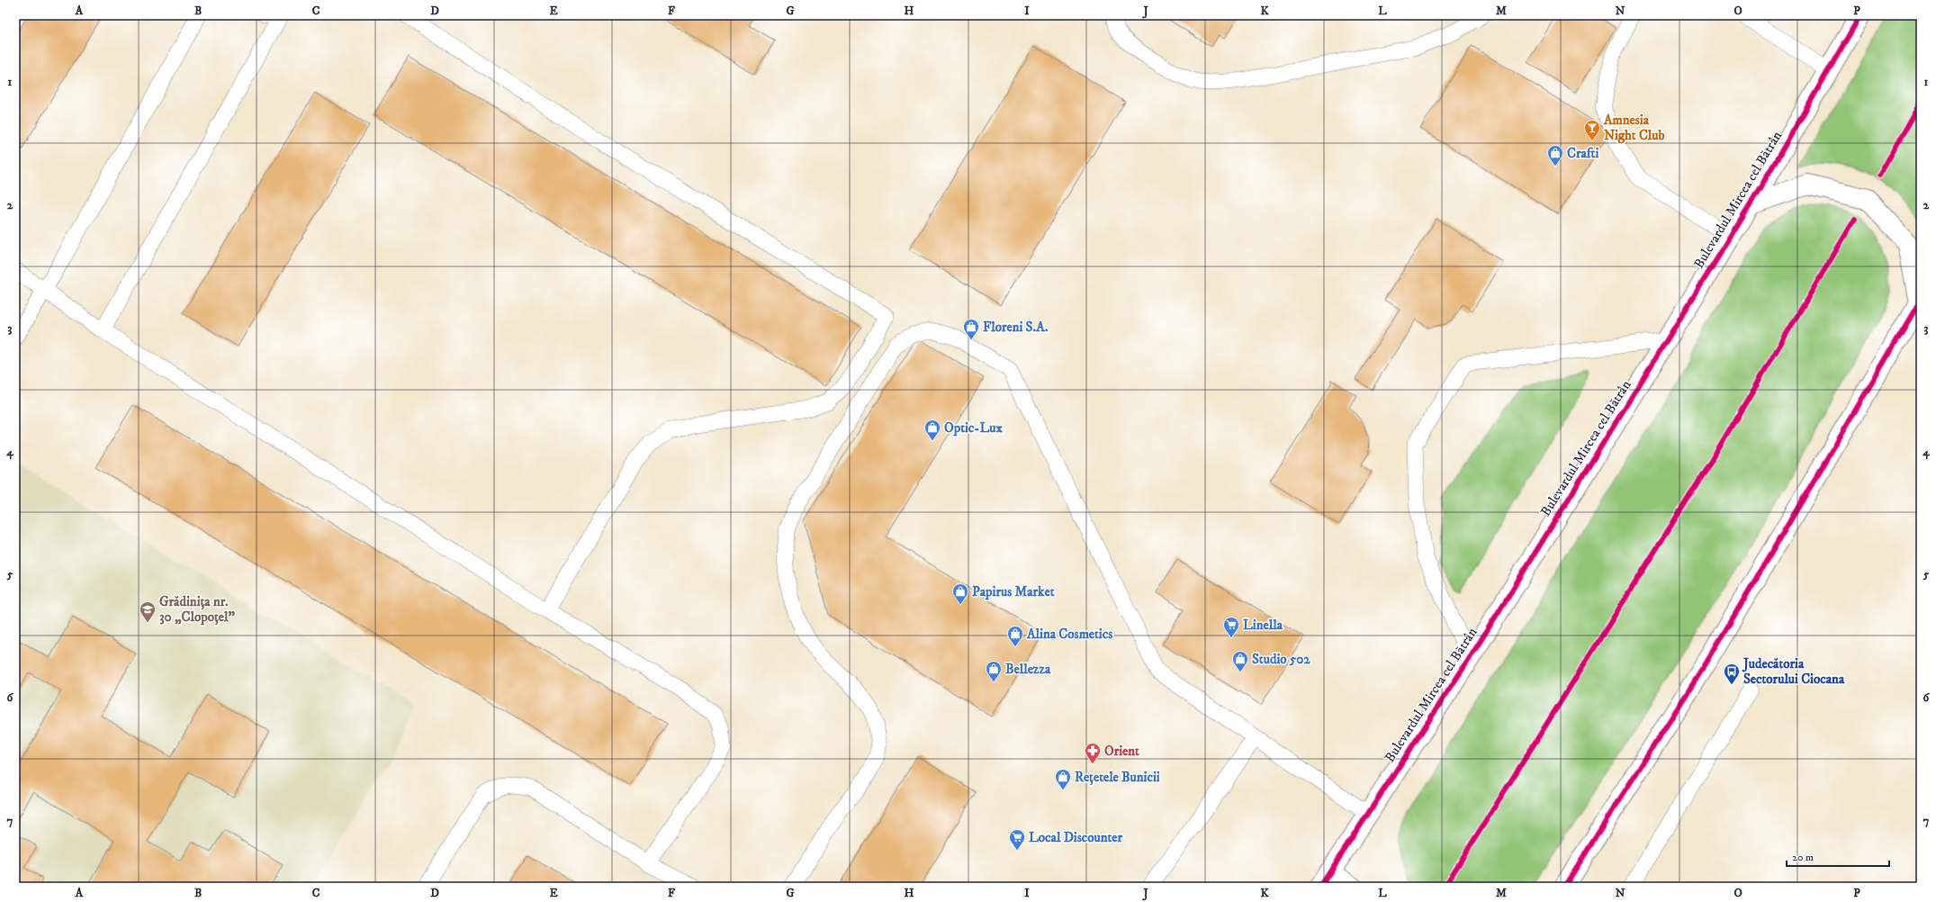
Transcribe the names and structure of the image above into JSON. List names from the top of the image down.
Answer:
{
  "streets": {
    "main road": ["Bulevardul Mircea cel Bătrân"]
  },
  "places": {
    "bar": ["Amnesia Night Club"],
    "shop": [
      "Crafti",
      "Floreni S.A.",
      "Optic-Lux",
      "Papirus Market",
      "Alina Cosmetics",
      "Studio 502",
      "Bellezza",
      "Rețetele Bunicii"
    ],
    "school or university": ["Grădinița nr. 30 „Clopoțel”"],
    "supermarket": ["Linella", "Local Discounter"],
    "bus stop": ["Judecătoria Sectorului Ciocana"],
    "pharmacy": ["Orient"]
  },
  "scale_bar": "20 m",
  "grid": {
    "columns": [
      "A",
      "B",
      "C",
      "D",
      "E",
      "F",
      "G",
      "H",
      "I",
      "J",
      "K",
      "L",
      "M",
      "N",
      "O",
      "P"
    ],
    "rows": [
      "1",
      "2",
      "3",
      "4",
      "5",
      "6",
      "7"
    ]
  }
}
